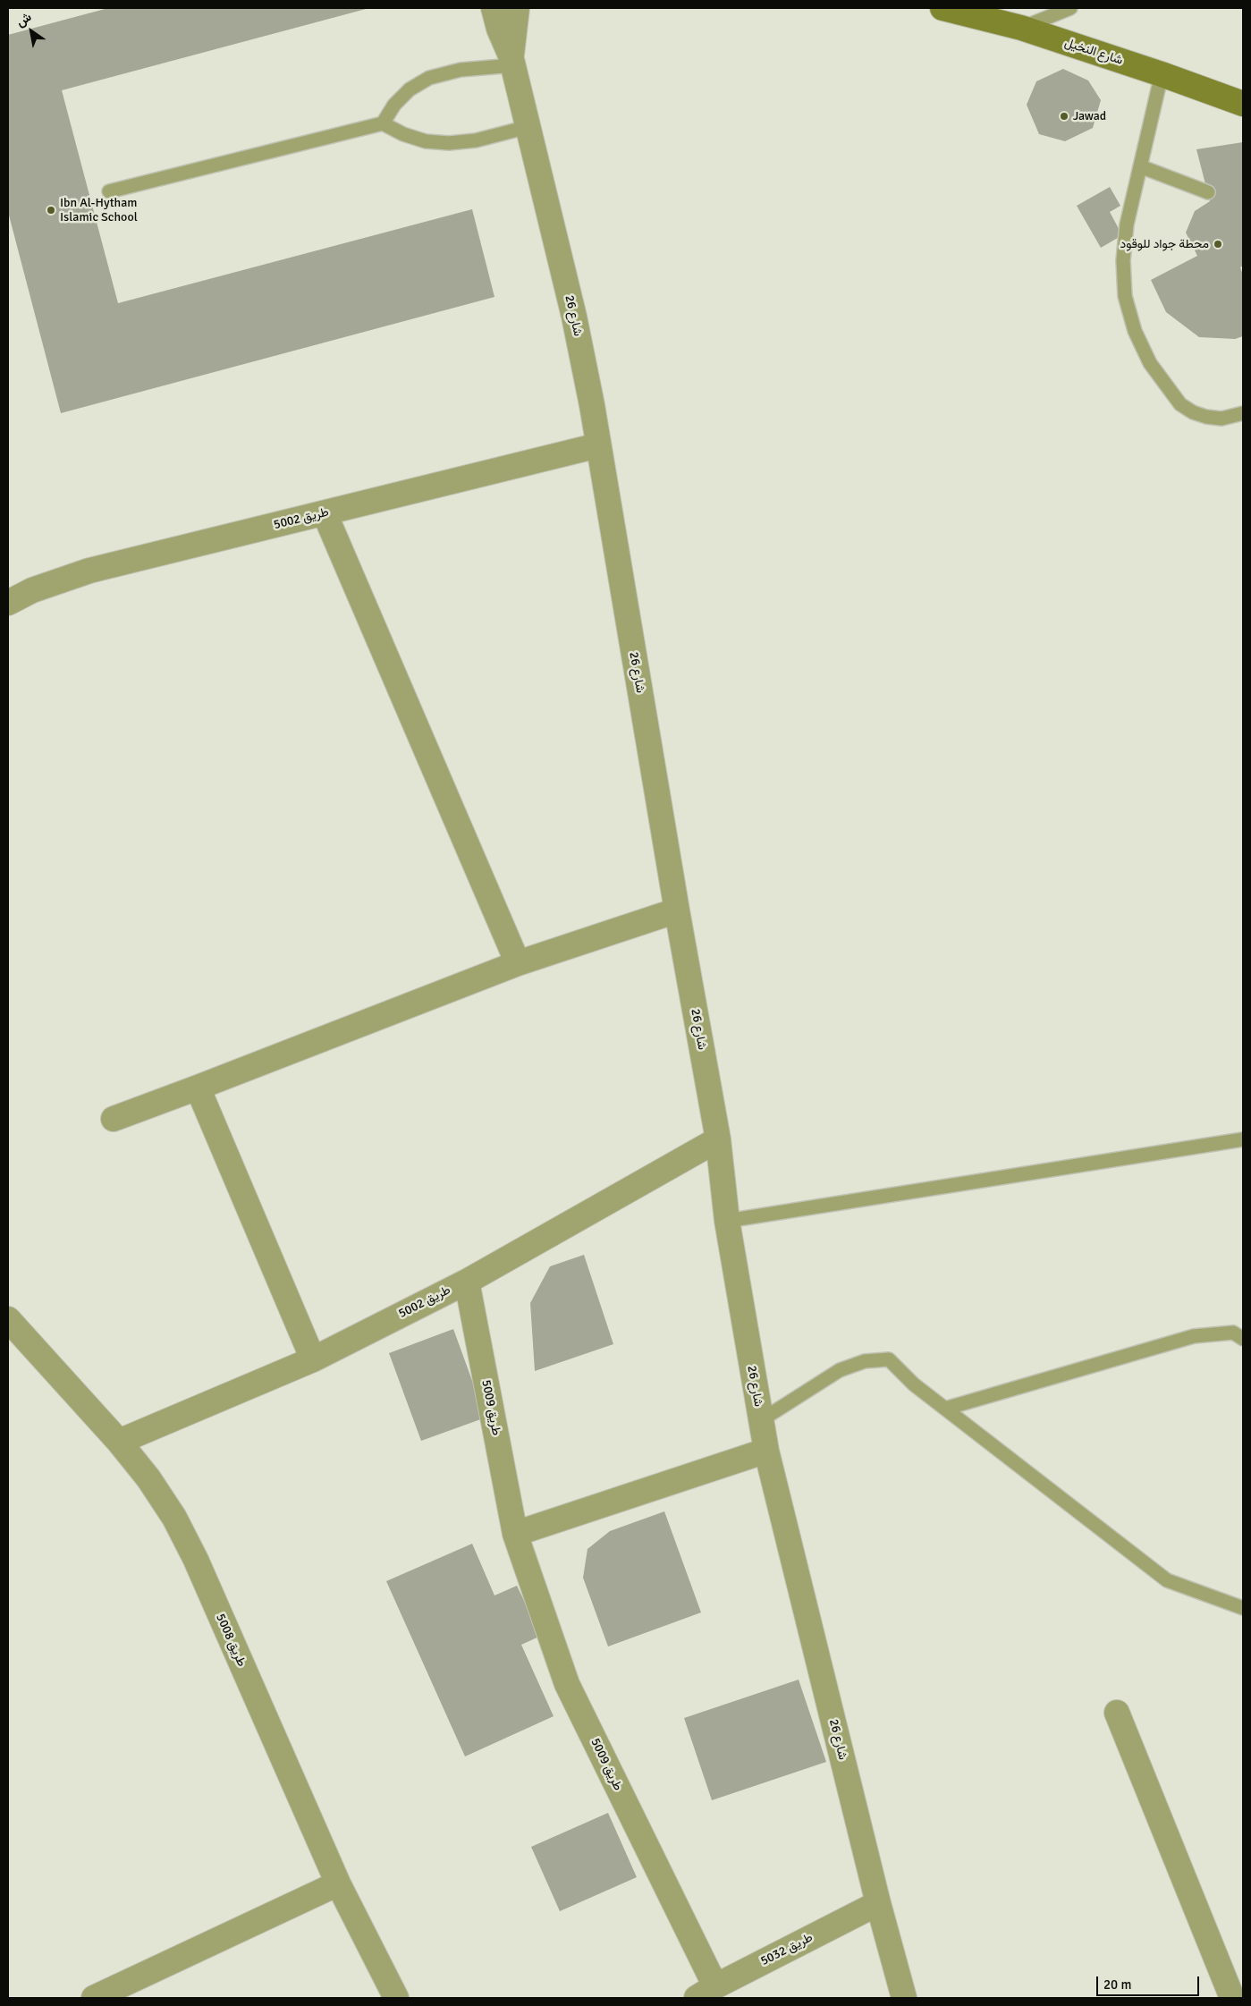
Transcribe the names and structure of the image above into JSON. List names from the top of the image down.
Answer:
{
  "streets": {
    "street": [
      "شارع النخيل",
      "شارع 26",
      "طريق 5002",
      "طريق 5009",
      "طريق 5008",
      "طريق 5032"
    ]
  },
  "crossings": [
    ["شارع 26", "طريق 5002"],
    ["شارع 26", "طريق 5032"],
    ["طريق 5002", "طريق 5009"],
    ["طريق 5002", "طريق 5008"],
    ["طريق 5009", "طريق 5032"]
  ],
  "places": ["Jawad", "Ibn Al-Hytham Islamic School", "محطة جواد للوقود"],
  "scale_bar": "20 m",
  "north": "top left"
}
